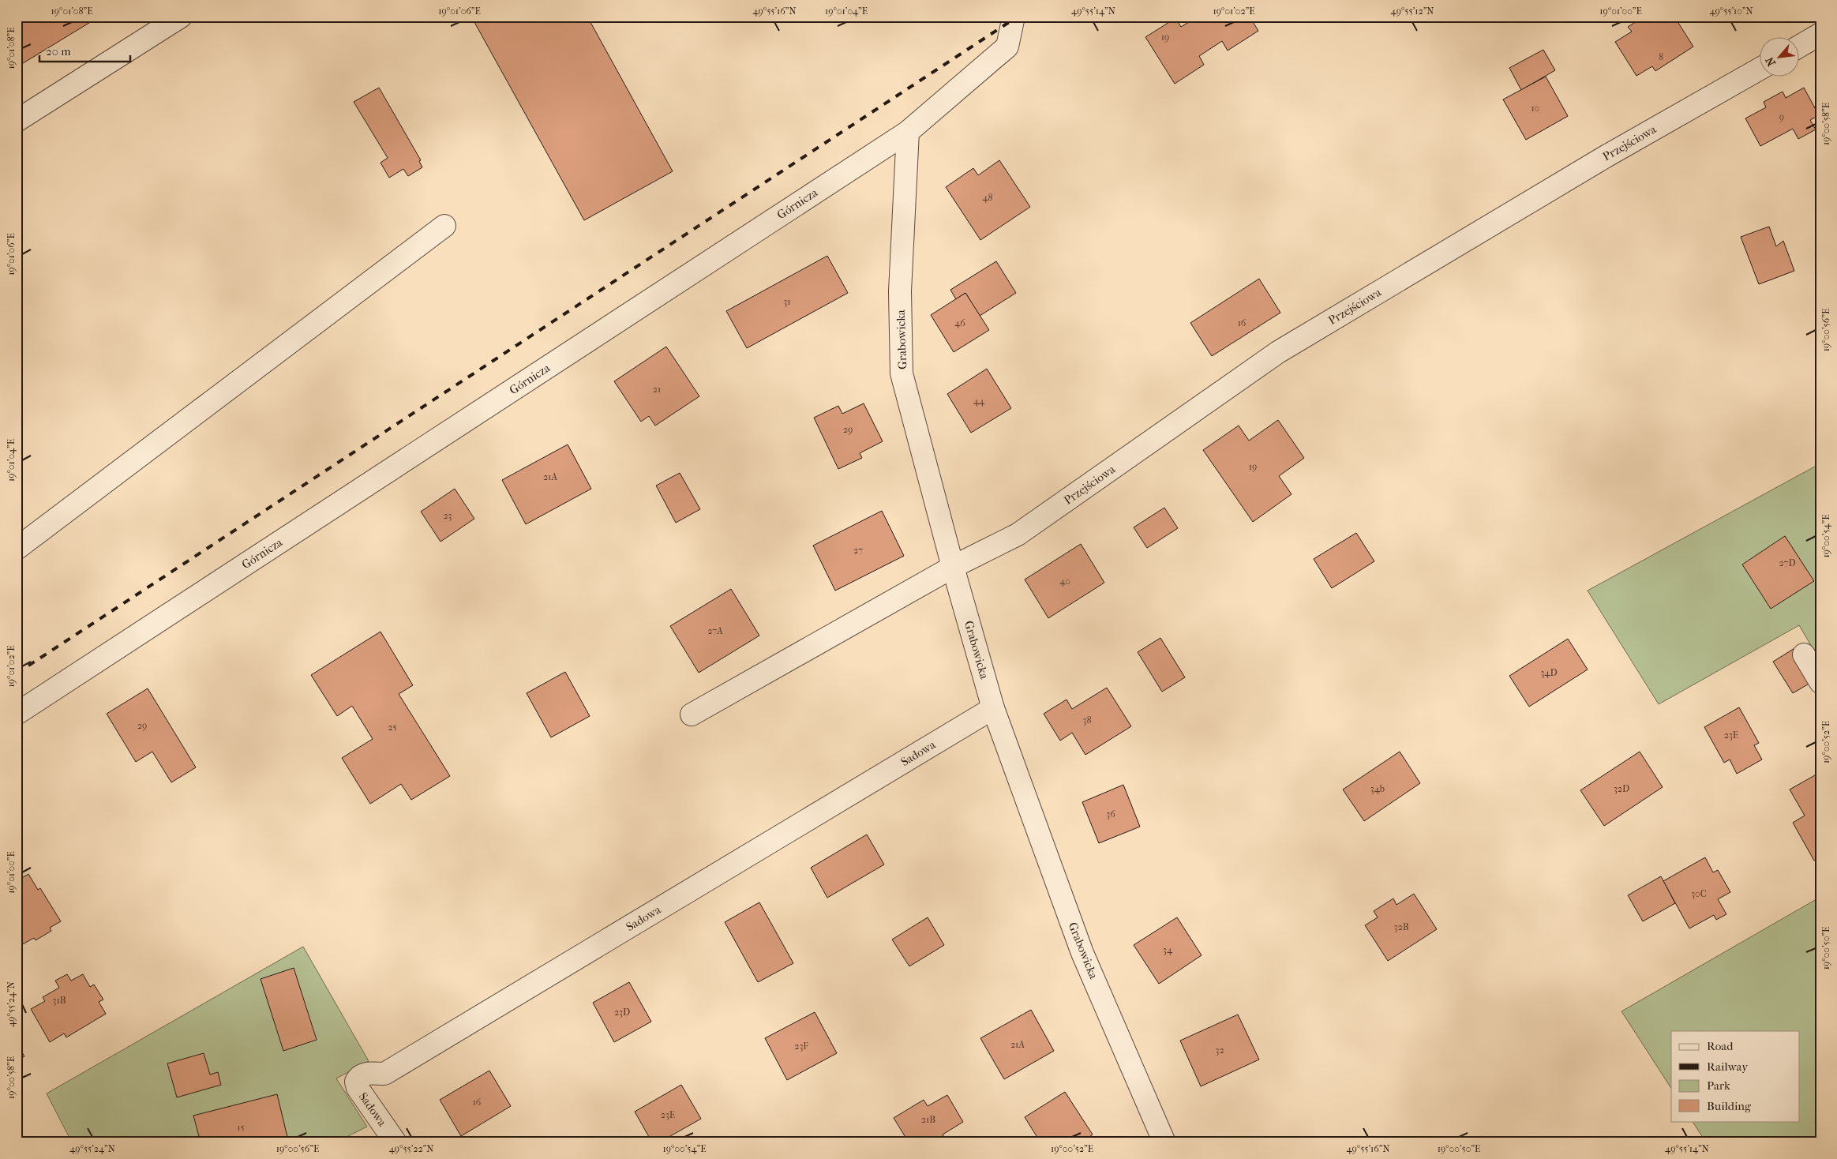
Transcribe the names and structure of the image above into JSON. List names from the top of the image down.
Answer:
{
  "streets": {
    "street": [
      "Przejściowa",
      "Górnicza",
      "Grabowicka",
      "Sadowa"
    ]
  },
  "crossings": [
    ["Przejściowa", "Grabowicka"],
    ["Górnicza", "Grabowicka"],
    ["Grabowicka", "Sadowa"]
  ],
  "house_numbers": [
    "19",
    "8",
    "10",
    "9",
    "48",
    "31",
    "46",
    "16",
    "21",
    "44",
    "29",
    "19",
    "21A",
    "23",
    "27",
    "27D",
    "40",
    "27A",
    "34D",
    "38",
    "29",
    "25",
    "23E",
    "34b",
    "32D",
    "36",
    "30C",
    "32B",
    "34",
    "31B",
    "23D",
    "21A",
    "23F",
    "32",
    "16",
    "23E",
    "21B",
    "15"
  ],
  "legend": [
    "Road",
    "Railway",
    "Park",
    "Building"
  ],
  "scale_bar": "20 m",
  "north": "bottom left",
  "coordinates": [
    "19°01'08\"E",
    "19°01'06\"E",
    "49°55'16\"N",
    "19°01'04\"E",
    "49°55'14\"N",
    "19°01'02\"E",
    "49°55'12\"N",
    "19°01'00\"E",
    "49°55'10\"N",
    "19°00'58\"E",
    "19°00'56\"E",
    "19°00'54\"E",
    "19°00'52\"E",
    "19°00'50\"E",
    "49°55'24\"N",
    "49°55'22\"N"
  ]
}
